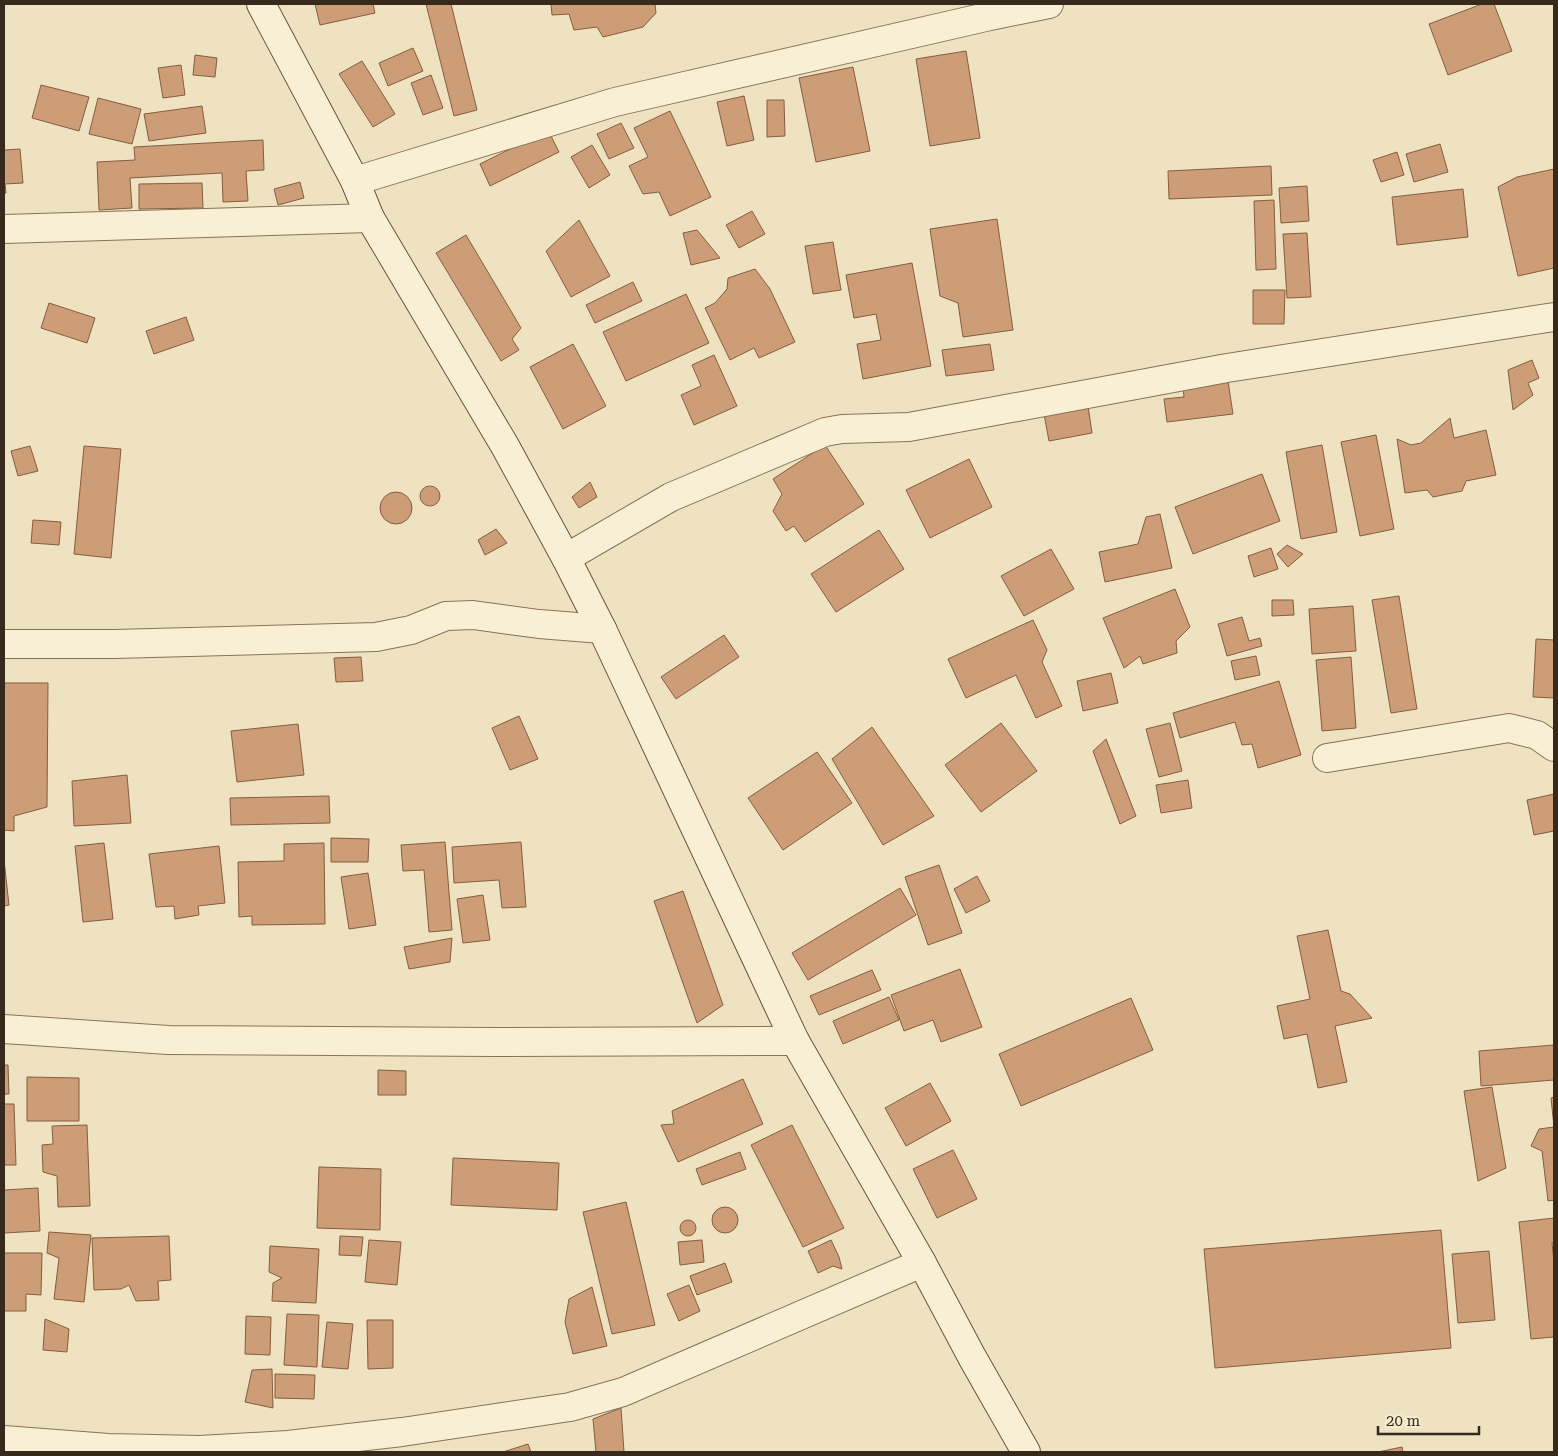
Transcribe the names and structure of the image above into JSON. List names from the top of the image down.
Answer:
{
  "scale_bar": "20 m"
}
